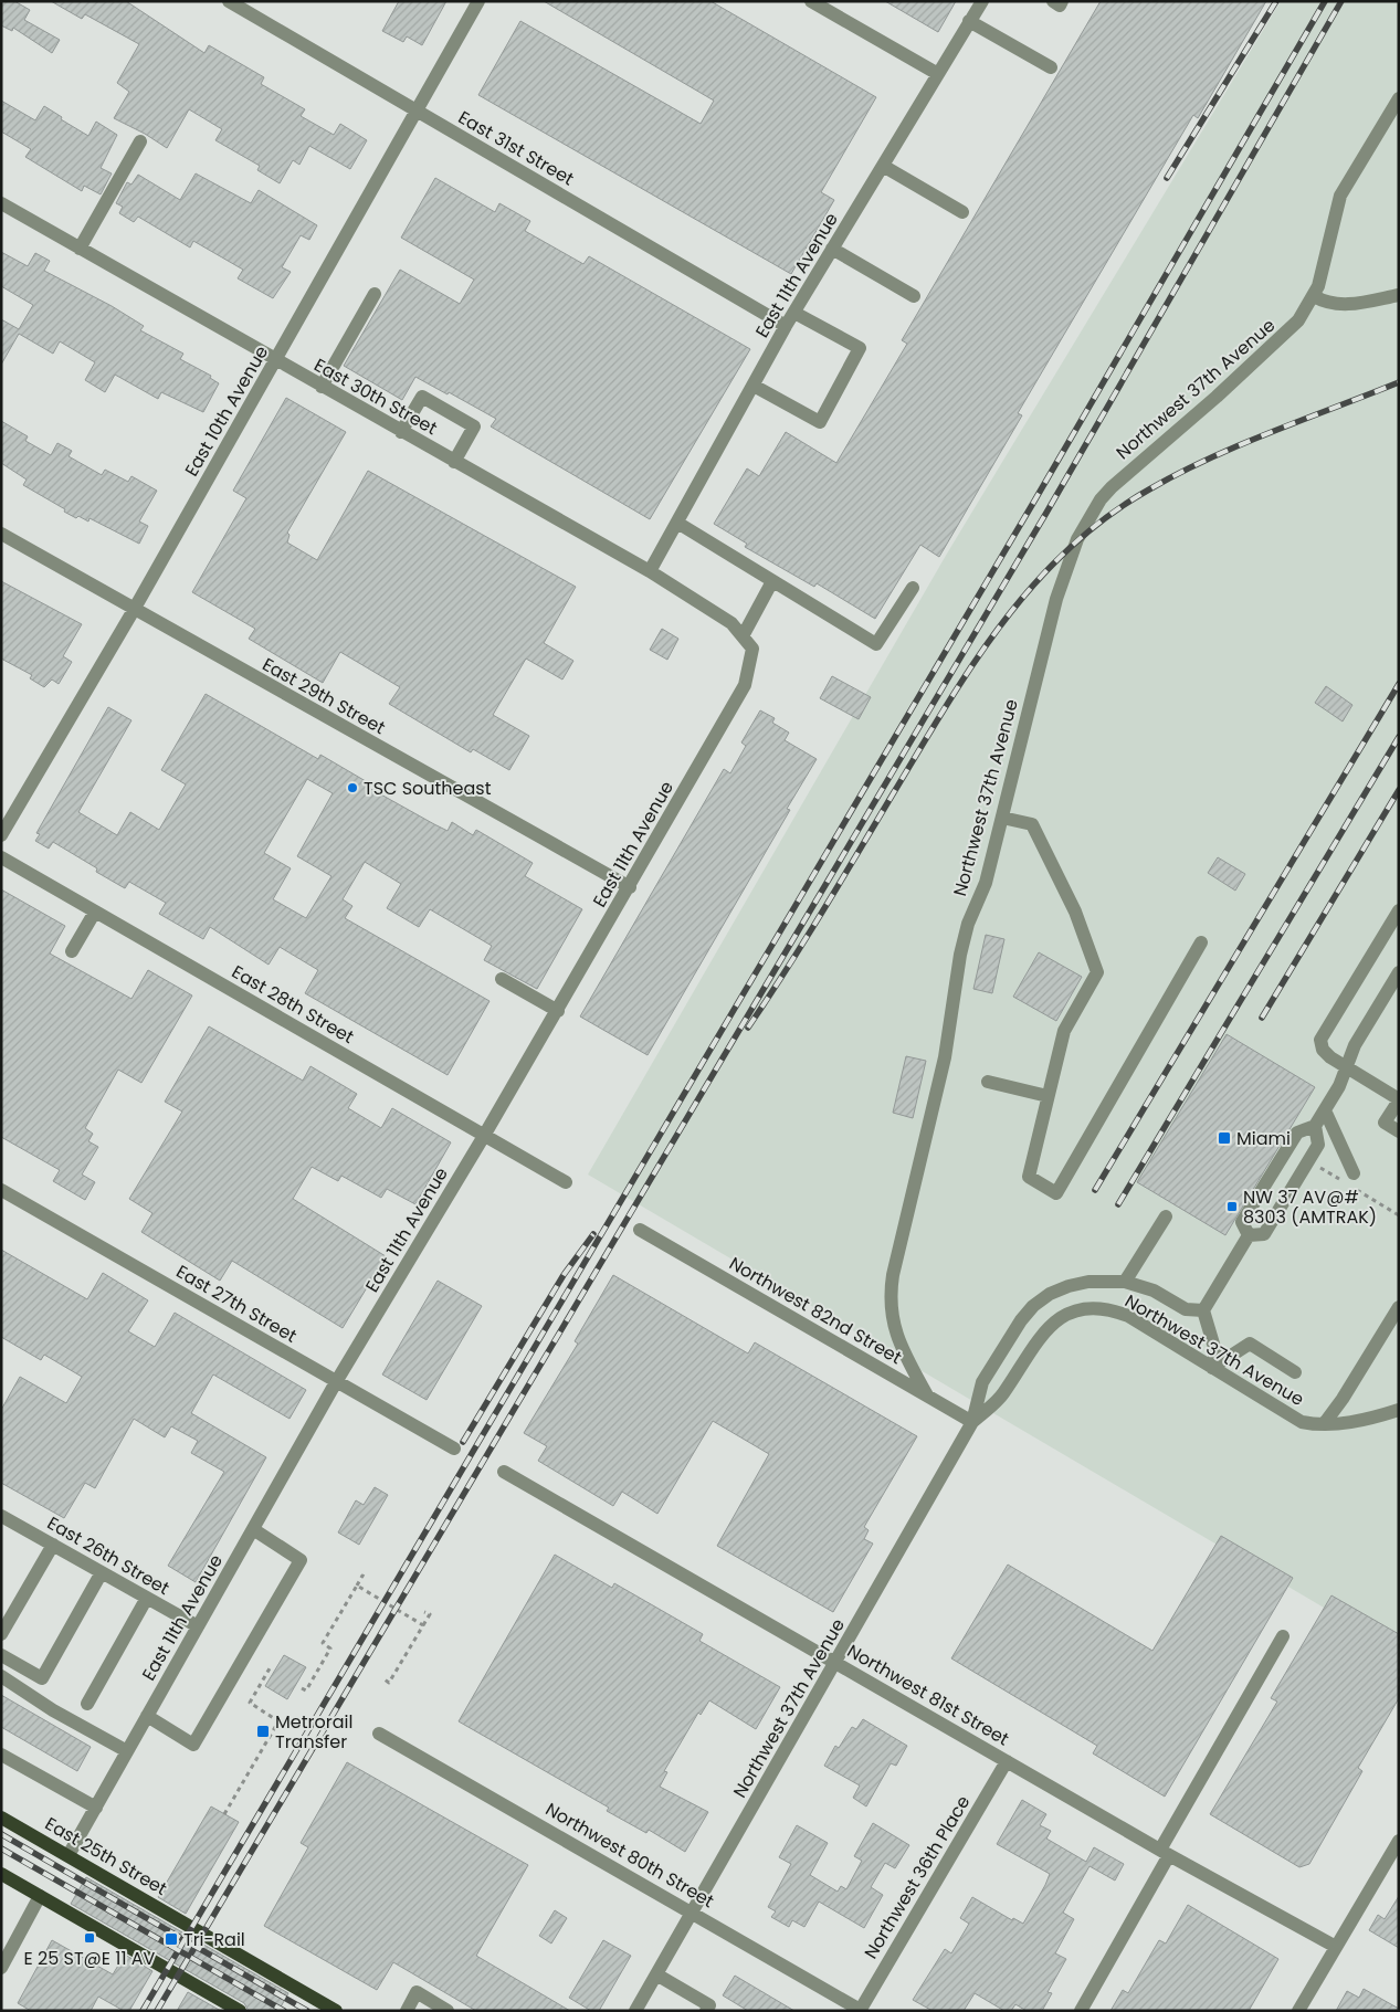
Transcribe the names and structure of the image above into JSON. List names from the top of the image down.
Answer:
{
  "streets": {
    "main road": ["East 25th Street"],
    "street": [
      "East 31st Street",
      "East 11th Avenue",
      "Northwest 37th Avenue",
      "East 30th Street",
      "East 10th Avenue",
      "East 29th Street",
      "East 28th Street",
      "East 27th Street",
      "Northwest 82nd Street",
      "East 26th Street",
      "Northwest 81st Street",
      "Northwest 80th Street",
      "Northwest 36th Place"
    ]
  },
  "crossings": [
    ["East 31st Street", "East 11th Avenue"],
    ["East 31st Street", "East 10th Avenue"],
    ["East 11th Avenue", "East 30th Street"],
    ["East 11th Avenue", "East 29th Street"],
    ["East 11th Avenue", "East 28th Street"],
    ["East 11th Avenue", "East 27th Street"],
    ["East 11th Avenue", "East 26th Street"],
    ["East 11th Avenue", "East 25th Street"],
    ["Northwest 37th Avenue", "Northwest 82nd Street"],
    ["Northwest 37th Avenue", "Northwest 81st Street"],
    ["Northwest 37th Avenue", "Northwest 80th Street"],
    ["East 30th Street", "East 10th Avenue"],
    ["East 10th Avenue", "East 29th Street"],
    ["Northwest 81st Street", "Northwest 36th Place"],
    ["Northwest 80th Street", "Northwest 36th Place"]
  ],
  "places": {
    "other": ["TSC Southeast"],
    "transit": [
      "Miami",
      "NW 37 AV@# 8303 (AMTRAK)",
      "Metrorail Transfer",
      "E 25 ST@E 11 AV",
      "Tri-Rail"
    ]
  }
}
